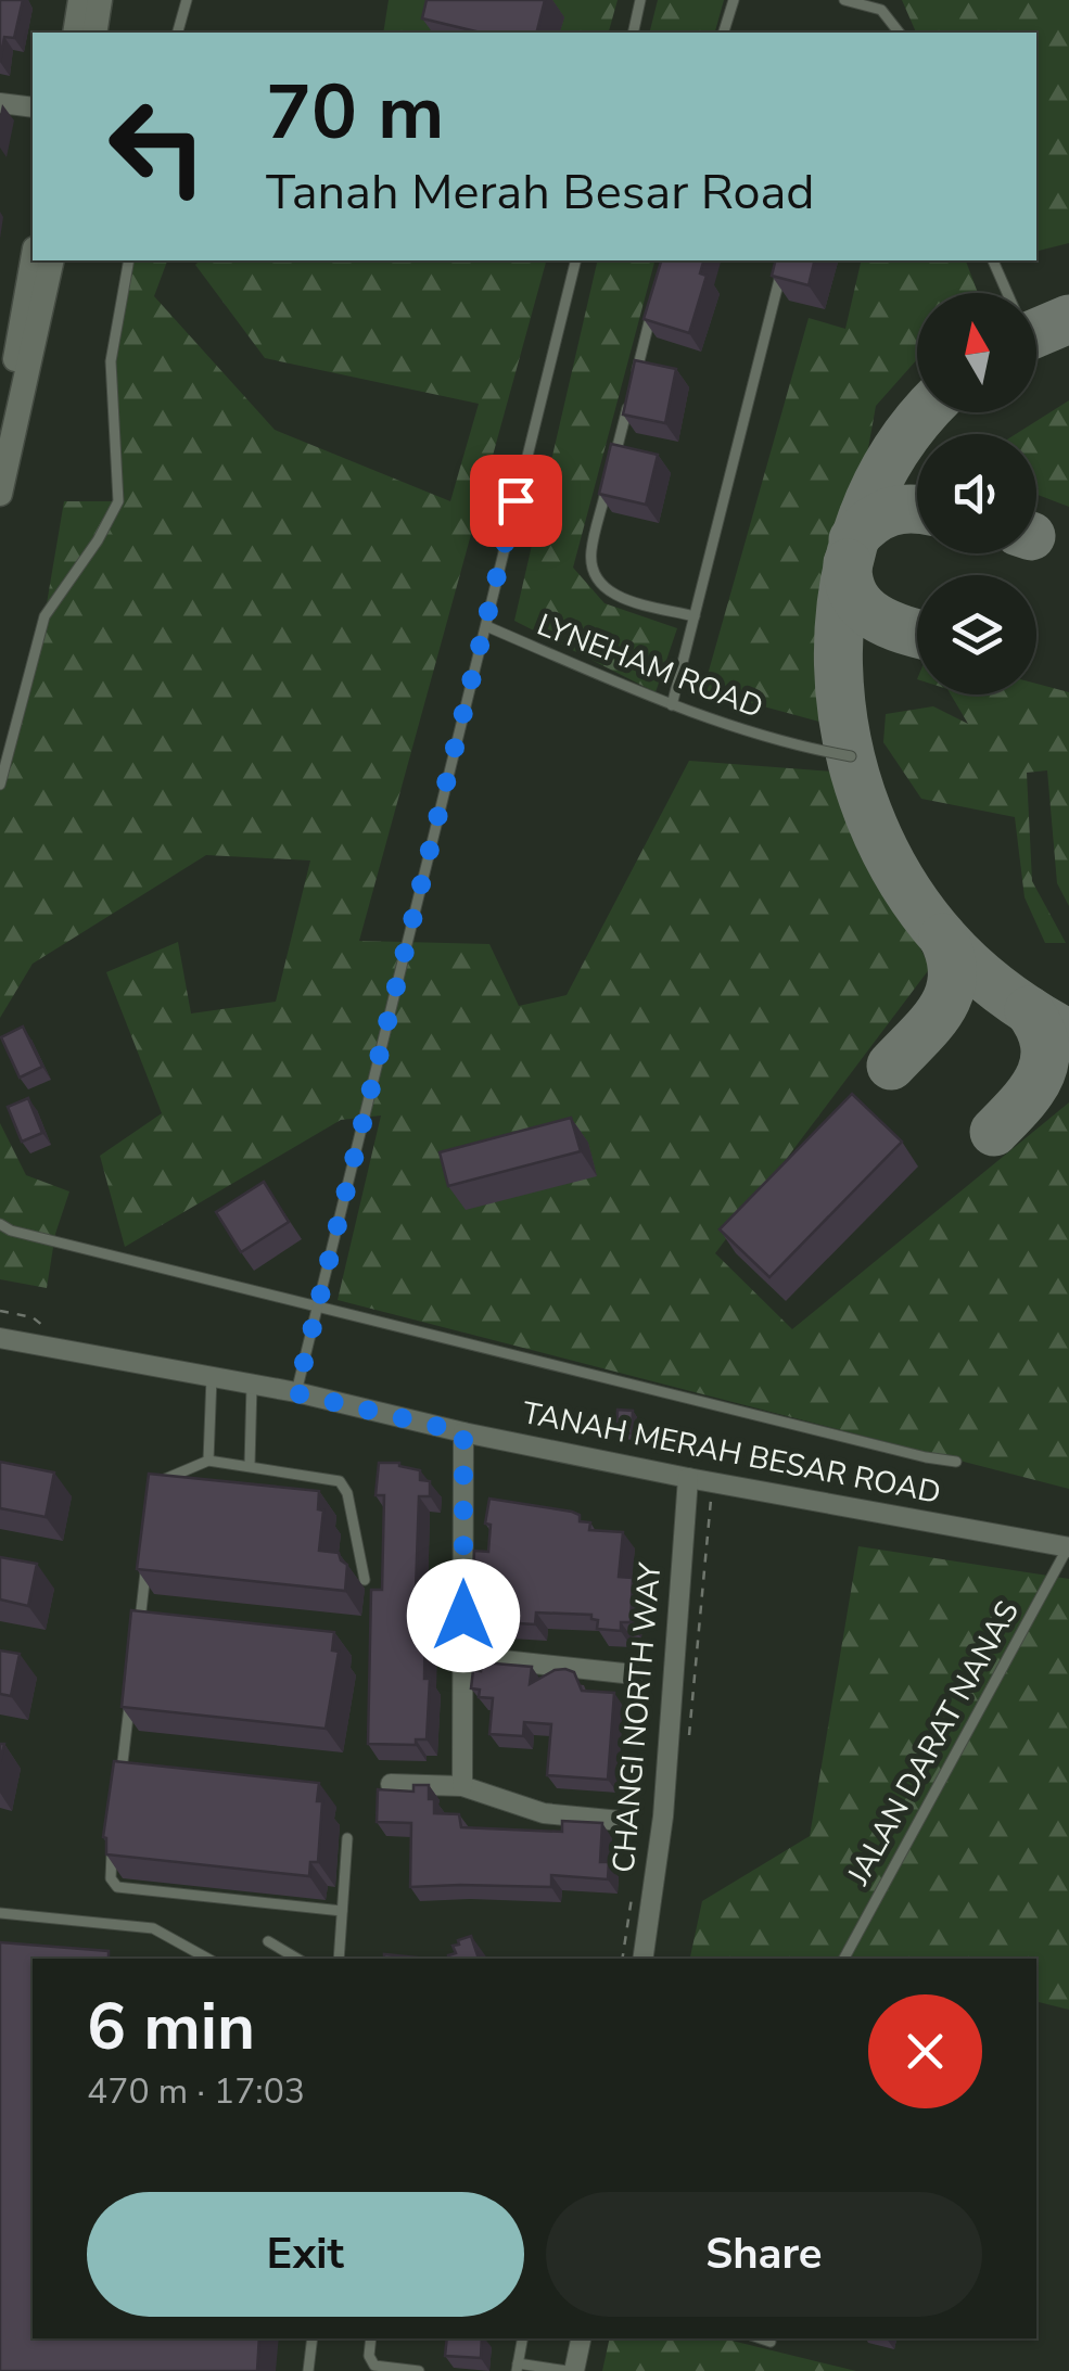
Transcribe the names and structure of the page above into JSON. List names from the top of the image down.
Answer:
{
  "streets": {
    "street": ["TANAH MERAH BESAR ROAD", "CHANGI NORTH WAY"],
    "lane": ["LYNEHAM ROAD", "JALAN DARAT NANAS"]
  },
  "crossings": [
    ["TANAH MERAH BESAR ROAD", "CHANGI NORTH WAY"],
    ["TANAH MERAH BESAR ROAD", "JALAN DARAT NANAS"]
  ],
  "north": "top",
  "page": {
    "turn": ["70 m", "Tanah Merah Besar Road"],
    "heading": ["6 min", "470 m · 17:03"],
    "buttons": ["Exit", "Share"]
  }
}
